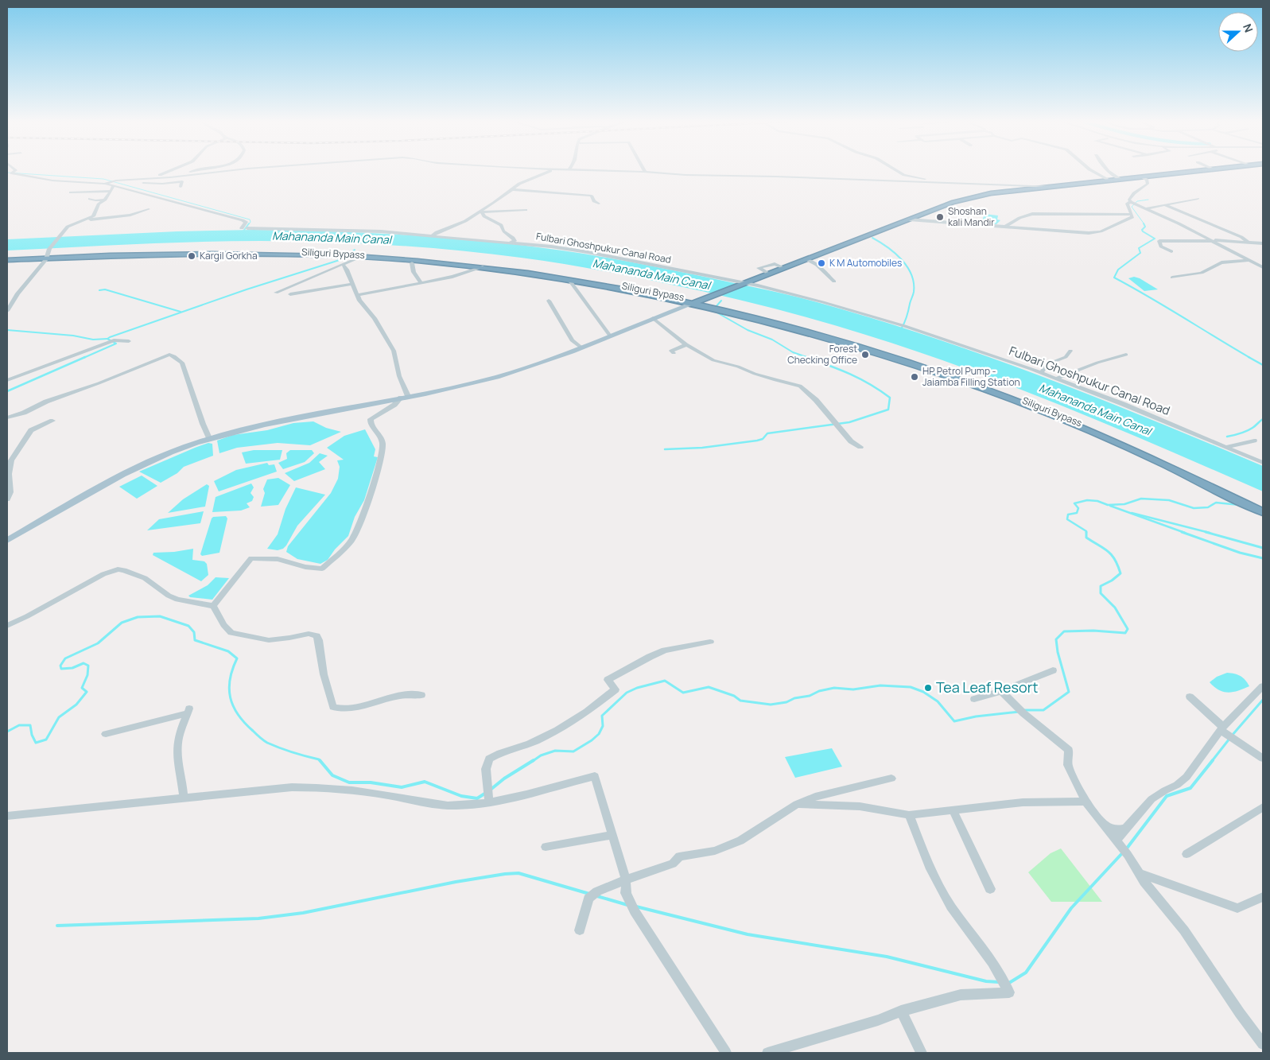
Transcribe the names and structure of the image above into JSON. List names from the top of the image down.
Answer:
{
  "streets": {
    "highway": ["Siliguri Bypass"],
    "street": ["Fulbari Ghoshpukur Canal Road"]
  },
  "water": ["Mahananda Main Canal"],
  "places": [
    "Shoshan kali Mandir",
    "Kargil Gorkha",
    "K M Automobiles",
    "Forest Checking Office",
    "HP Petrol Pump - Jaiamba Filling Station",
    "Tea Leaf Resort"
  ],
  "north": "right"
}
